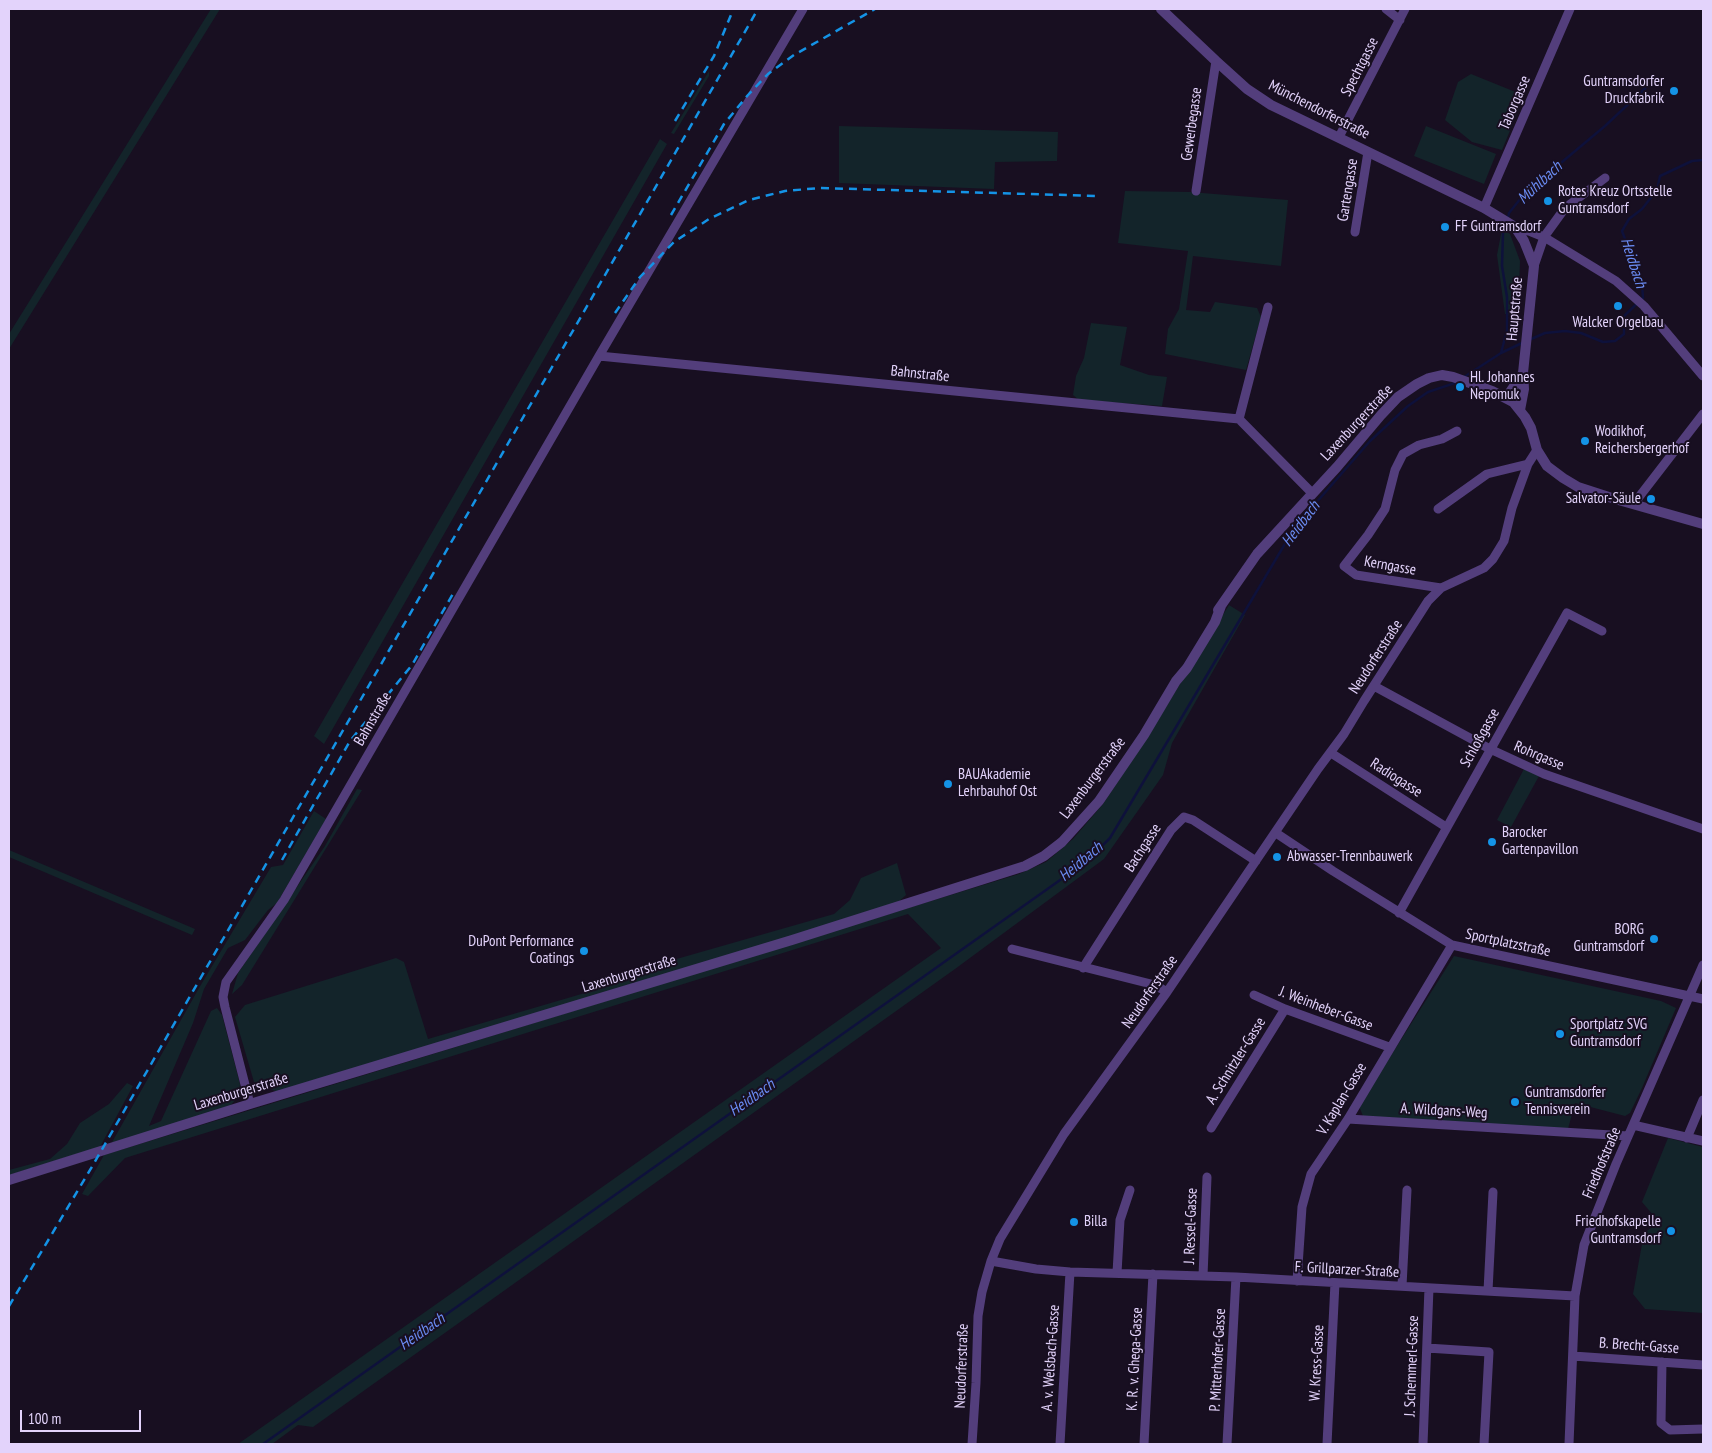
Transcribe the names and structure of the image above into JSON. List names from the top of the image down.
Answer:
{
  "streets": {
    "street": [
      "Spechtgasse",
      "Taborgasse",
      "Münchendorferstraße",
      "Gewerbegasse",
      "Gartengasse",
      "Hauptstraße",
      "Bahnstraße",
      "Laxenburgerstraße",
      "Kerngasse",
      "Neudorferstraße",
      "Schloßgasse",
      "Rohrgasse",
      "Radiogasse",
      "Bachgasse",
      "Sportplatzstraße",
      "J. Weinheber-Gasse",
      "A. Schnitzler-Gasse",
      "V. Kaplan-Gasse",
      "A. Wildgans-Weg",
      "Friedhofstraße",
      "J. Ressel-Gasse",
      "F. Grillparzer-Straße",
      "B. Brecht-Gasse",
      "A. v. Welsbach-Gasse",
      "K. R. v. Ghega-Gasse",
      "P. Mitterhofer-Gasse",
      "W. Kress-Gasse",
      "J. Schemmerl-Gasse"
    ]
  },
  "crossings": [
    ["Spechtgasse", "Münchendorferstraße"],
    ["Taborgasse", "Münchendorferstraße"],
    ["Taborgasse", "Hauptstraße"],
    ["Münchendorferstraße", "Gewerbegasse"],
    ["Münchendorferstraße", "Gartengasse"],
    ["Münchendorferstraße", "Hauptstraße"],
    ["Hauptstraße", "Laxenburgerstraße"],
    ["Bahnstraße", "Laxenburgerstraße"],
    ["Kerngasse", "Neudorferstraße"],
    ["Neudorferstraße", "Rohrgasse"],
    ["Neudorferstraße", "Radiogasse"],
    ["Neudorferstraße", "Bachgasse"],
    ["Neudorferstraße", "Sportplatzstraße"],
    ["Neudorferstraße", "F. Grillparzer-Straße"],
    ["Schloßgasse", "Rohrgasse"],
    ["Schloßgasse", "Radiogasse"],
    ["Schloßgasse", "Sportplatzstraße"],
    ["Sportplatzstraße", "V. Kaplan-Gasse"],
    ["Sportplatzstraße", "Friedhofstraße"],
    ["J. Weinheber-Gasse", "A. Schnitzler-Gasse"],
    ["J. Weinheber-Gasse", "V. Kaplan-Gasse"],
    ["V. Kaplan-Gasse", "A. Wildgans-Weg"],
    ["V. Kaplan-Gasse", "F. Grillparzer-Straße"],
    ["A. Wildgans-Weg", "Friedhofstraße"],
    ["Friedhofstraße", "F. Grillparzer-Straße"],
    ["Friedhofstraße", "B. Brecht-Gasse"],
    ["J. Ressel-Gasse", "F. Grillparzer-Straße"],
    ["F. Grillparzer-Straße", "A. v. Welsbach-Gasse"],
    ["F. Grillparzer-Straße", "K. R. v. Ghega-Gasse"],
    ["F. Grillparzer-Straße", "P. Mitterhofer-Gasse"],
    ["F. Grillparzer-Straße", "W. Kress-Gasse"],
    ["F. Grillparzer-Straße", "J. Schemmerl-Gasse"]
  ],
  "water": ["Mühlbach", "Heidbach"],
  "places": [
    "Guntramsdorfer Druckfabrik",
    "Rotes Kreuz Ortsstelle Guntramsdorf",
    "FF Guntramsdorf",
    "Walcker Orgelbau",
    "Hl. Johannes Nepomuk",
    "Wodikhof, Reichersbergerhof",
    "Salvator-Säule",
    "BAUAkademie Lehrbauhof Ost",
    "Barocker Gartenpavillon",
    "Abwasser-Trennbauwerk",
    "BORG Guntramsdorf",
    "DuPont Performance Coatings",
    "Sportplatz SVG Guntramsdorf",
    "Guntramsdorfer Tennisverein",
    "Billa",
    "Friedhofskapelle Guntramsdorf"
  ],
  "scale_bar": "100 m"
}
